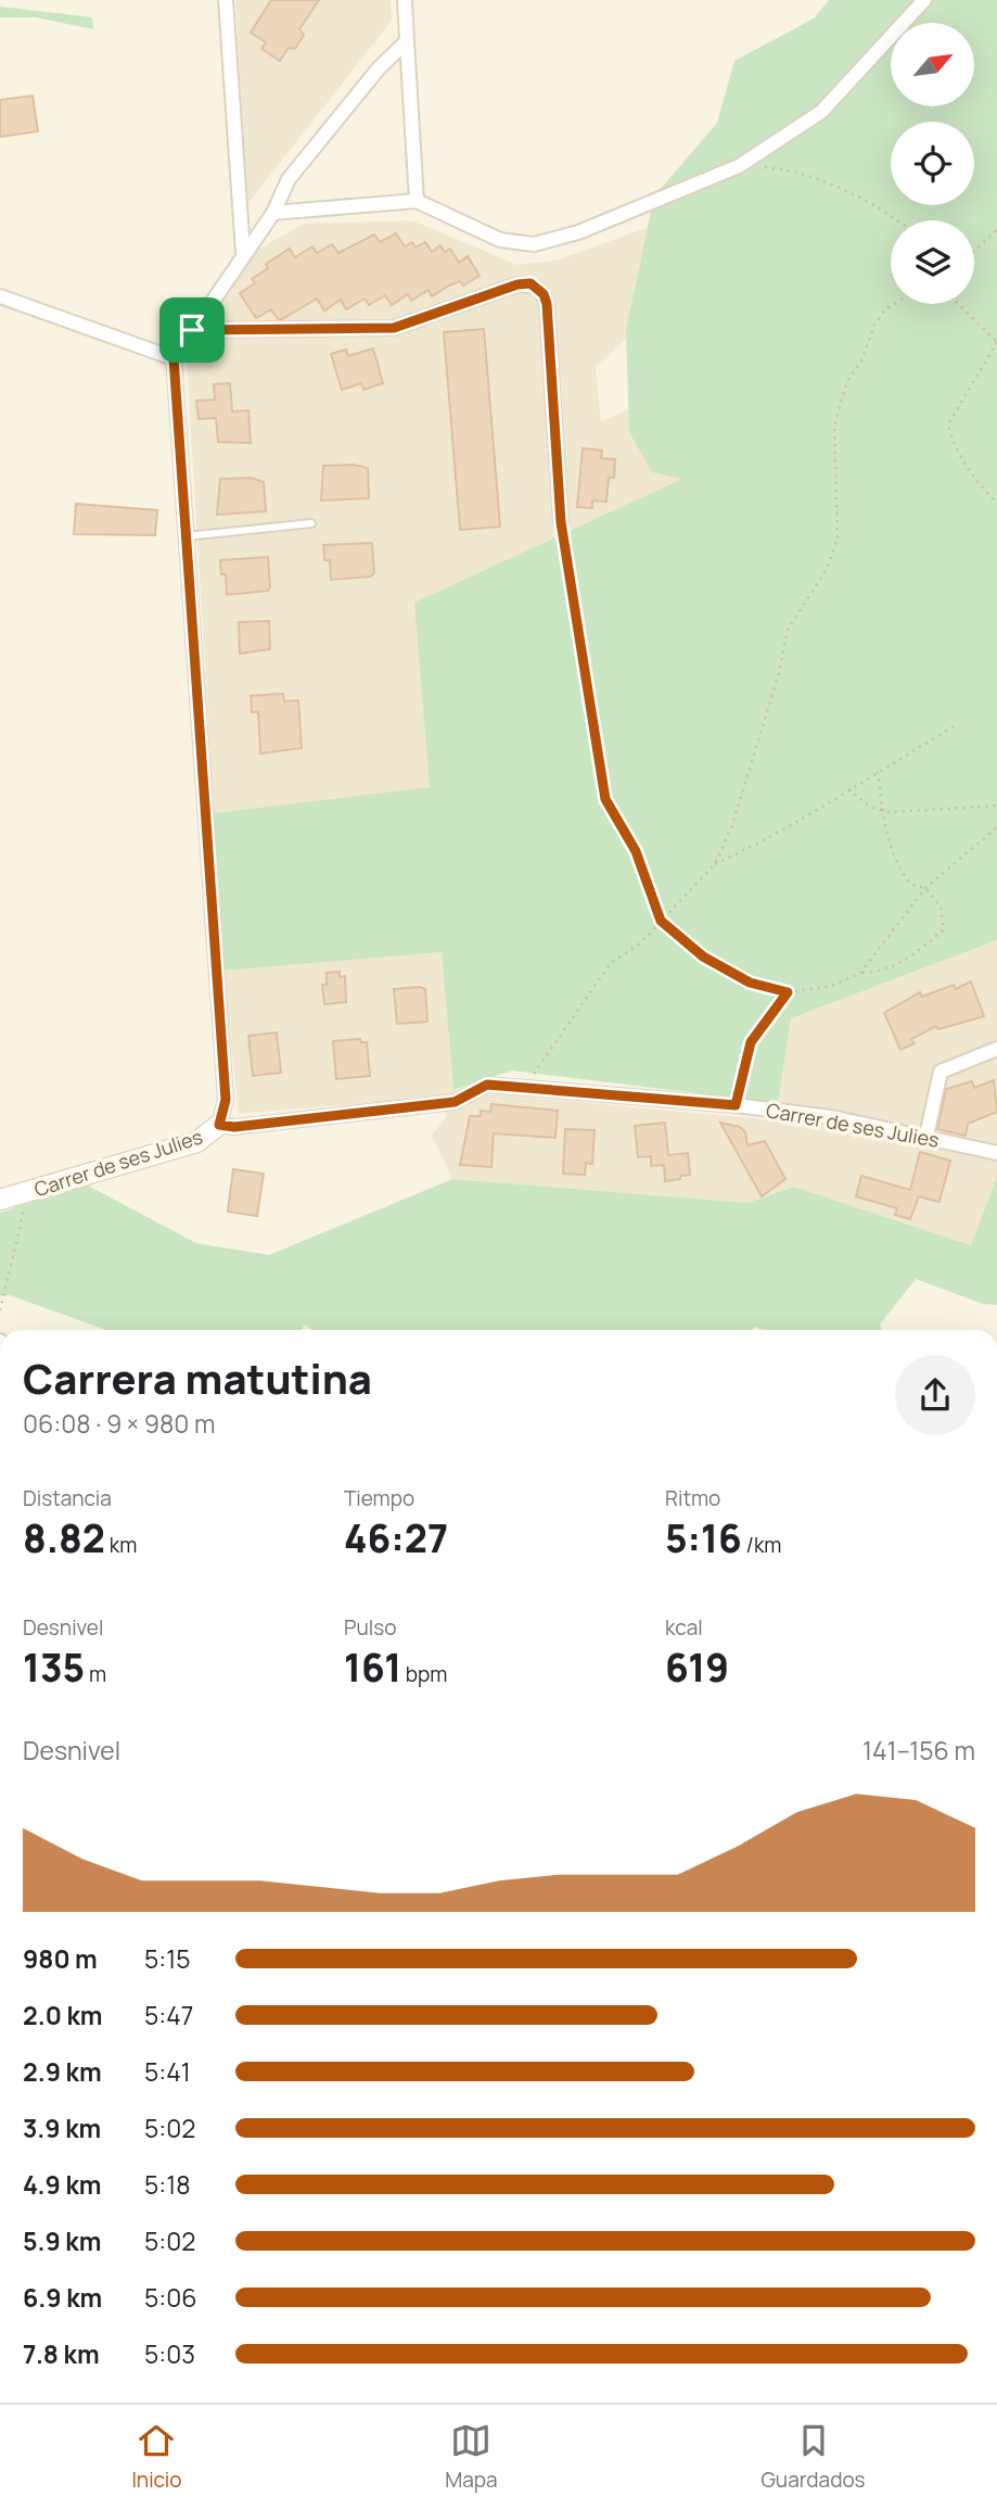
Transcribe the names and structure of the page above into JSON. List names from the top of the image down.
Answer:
{
  "streets": {
    "street": ["Carrer de ses Julies"]
  },
  "north": "top right",
  "page": {
    "heading": ["Carrera matutina", "06:08 · 9 × 980 m"],
    "stats": [
      ["Distancia", "8.82 km"],
      ["Tiempo", "46:27"],
      ["Ritmo", "5:16 /km"],
      ["Desnivel", "135 m"],
      ["Pulso", "161 bpm"],
      ["kcal", "619"]
    ],
    "chart": ["Desnivel", "141–156 m"],
    "list": [
      {
        "name": "980 m",
        "note": "5:15"
      },
      {
        "name": "2.0 km",
        "note": "5:47"
      },
      {
        "name": "2.9 km",
        "note": "5:41"
      },
      {
        "name": "3.9 km",
        "note": "5:02"
      },
      {
        "name": "4.9 km",
        "note": "5:18"
      },
      {
        "name": "5.9 km",
        "note": "5:02"
      },
      {
        "name": "6.9 km",
        "note": "5:06"
      },
      {
        "name": "7.8 km",
        "note": "5:03"
      }
    ],
    "tabs": ["Inicio", "Mapa", "Guardados"]
  }
}
